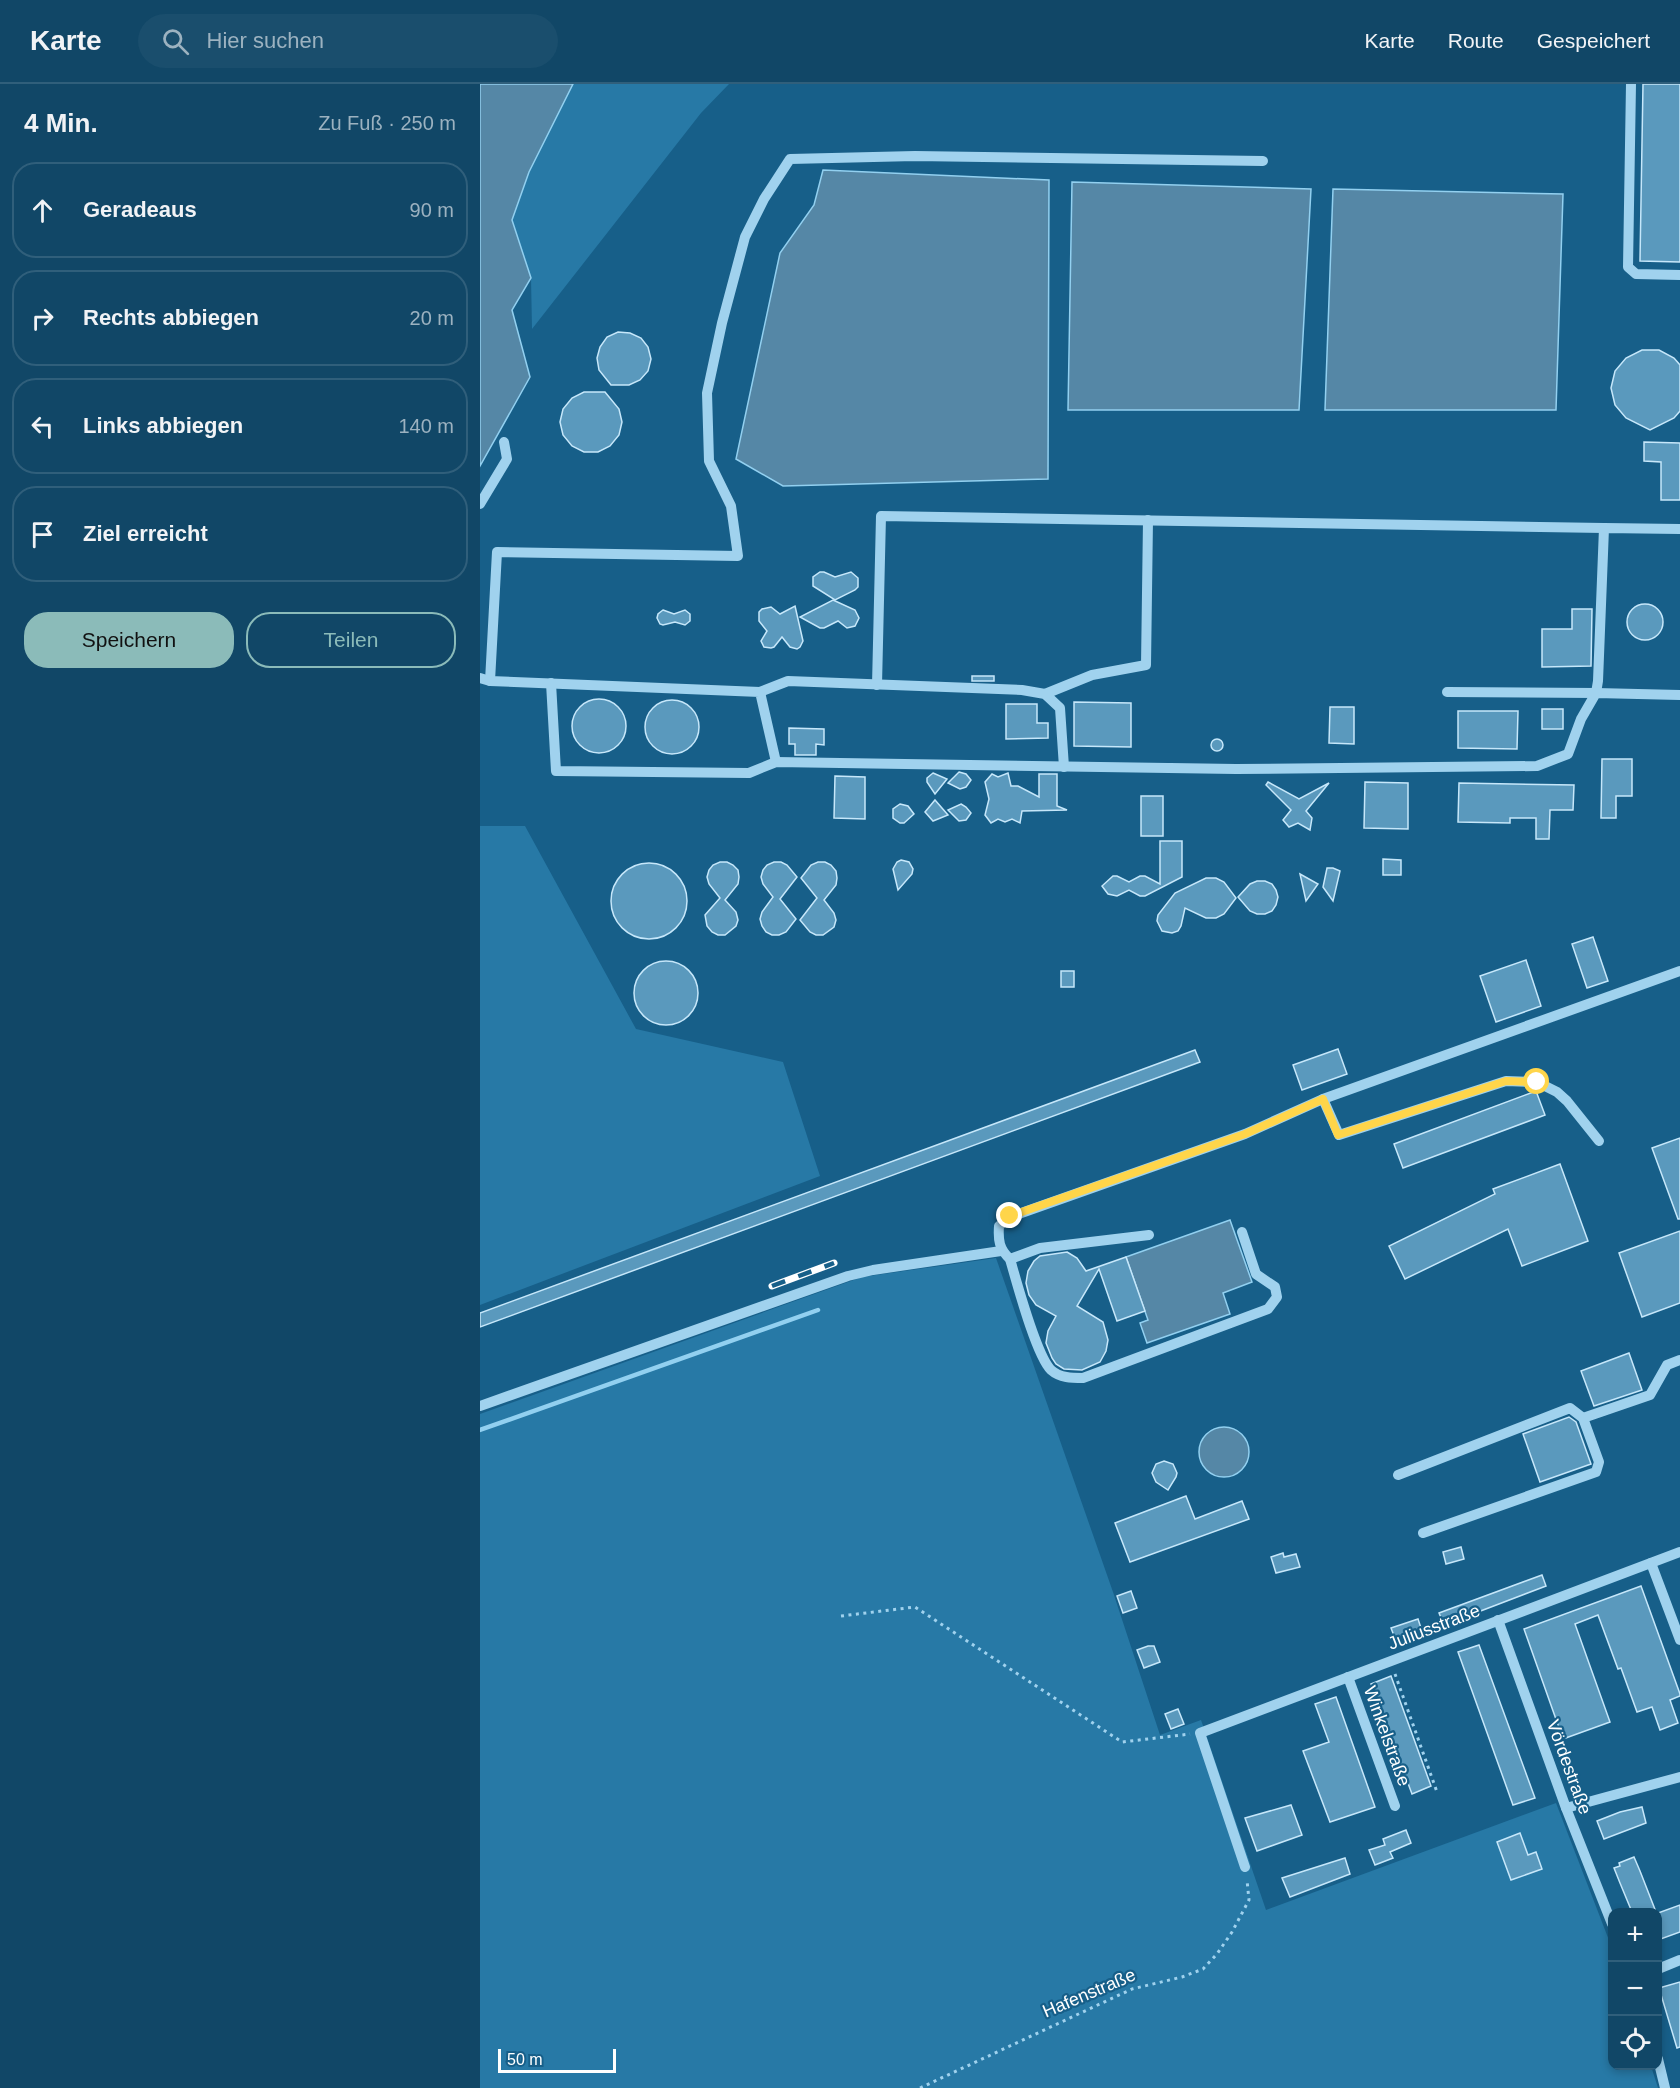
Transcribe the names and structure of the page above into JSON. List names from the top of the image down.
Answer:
{
  "streets": {
    "street": ["Juliusstraße", "Winkelstraße", "Vördestraße"],
    "path": ["Hafenstraße"]
  },
  "crossings": [
    ["Juliusstraße", "Winkelstraße"],
    ["Juliusstraße", "Vördestraße"]
  ],
  "scale_bar": "50 m",
  "page": {
    "header": "Karte",
    "search": "Hier suchen",
    "nav": ["Karte", "Route", "Gespeichert"],
    "heading": ["4 Min.", "Zu Fuß · 250 m"],
    "list": [
      ["Geradeaus", "90 m"],
      ["Rechts abbiegen", "20 m"],
      ["Links abbiegen", "140 m"],
      "Ziel erreicht"
    ],
    "buttons": ["Speichern", "Teilen"],
    "map_buttons": ["+", "−"],
    "scale": "50 m"
  }
}
